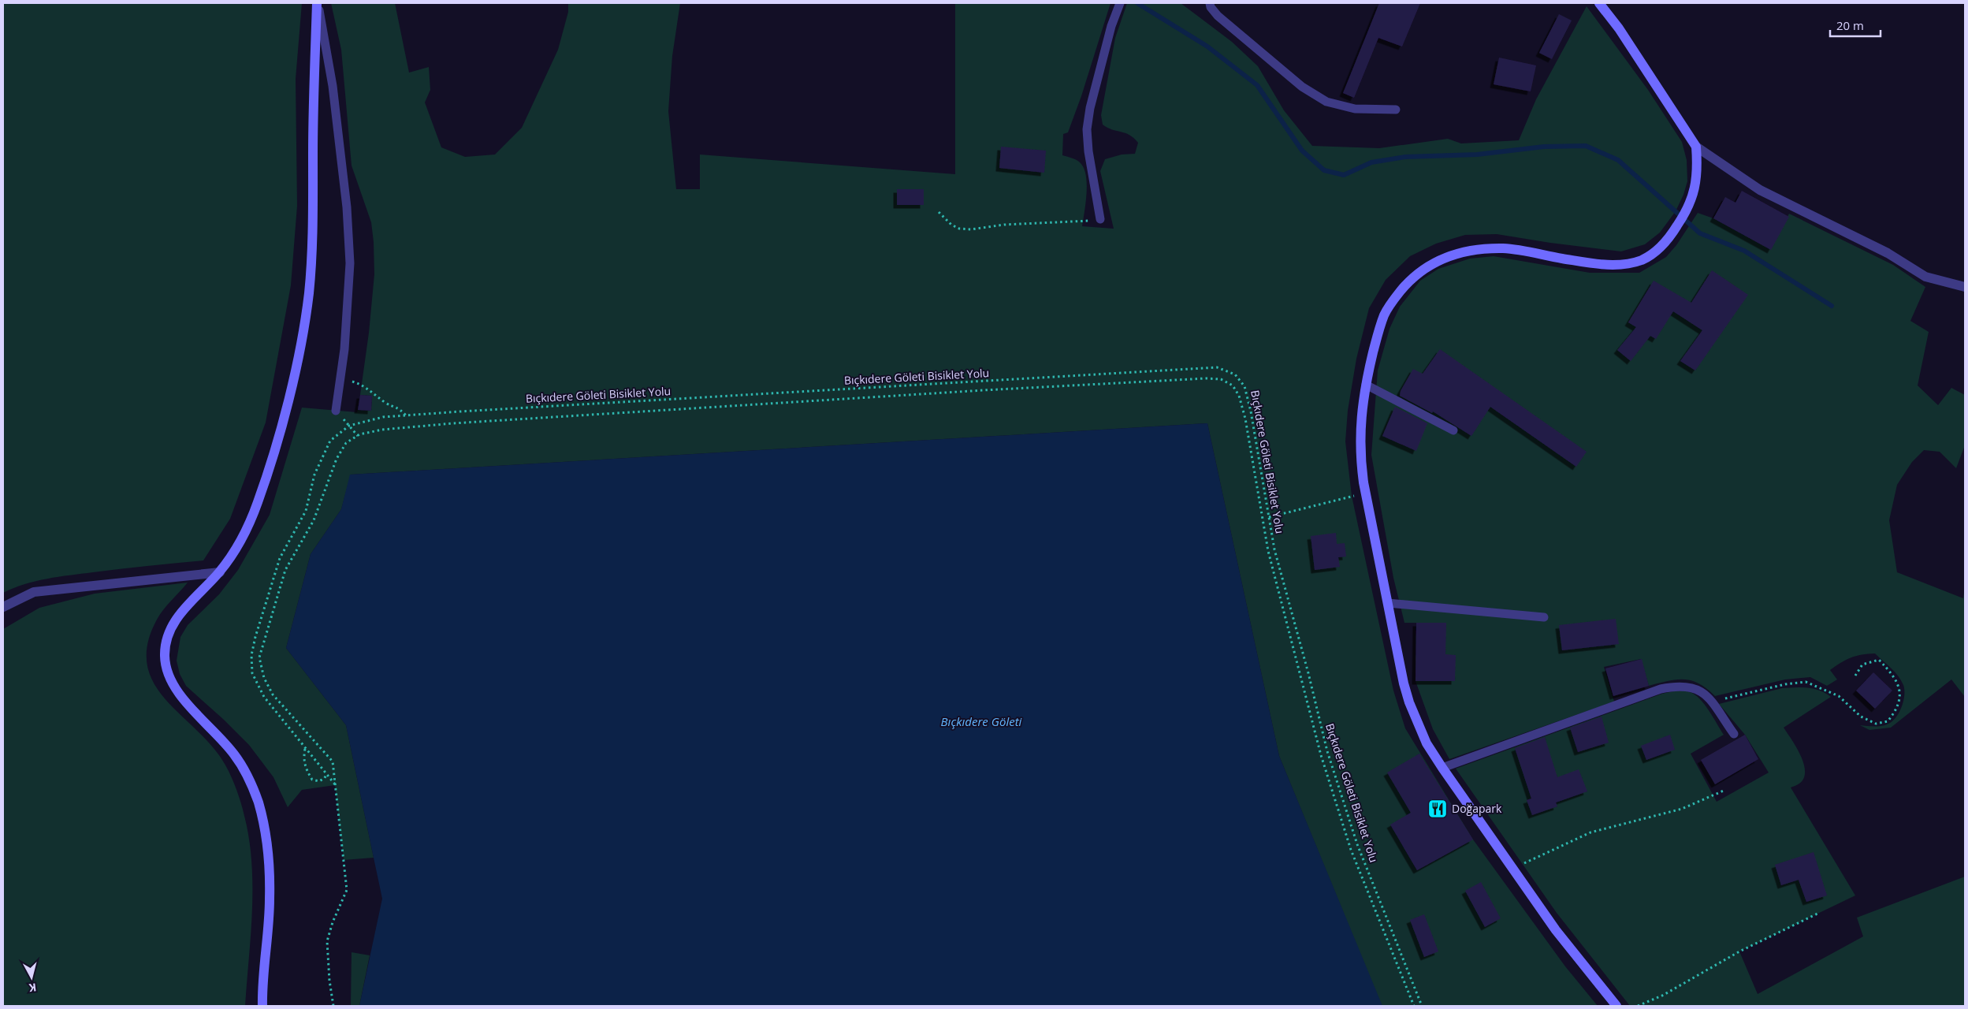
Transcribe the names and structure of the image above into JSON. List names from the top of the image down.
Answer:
{
  "streets": {
    "path": ["Bıçkıdere Göleti Bisiklet Yolu"]
  },
  "water": ["Bıçkıdere Göleti"],
  "places": {
    "restaurant": ["Doğapark"]
  },
  "scale_bar": "20 m",
  "north": "bottom"
}
